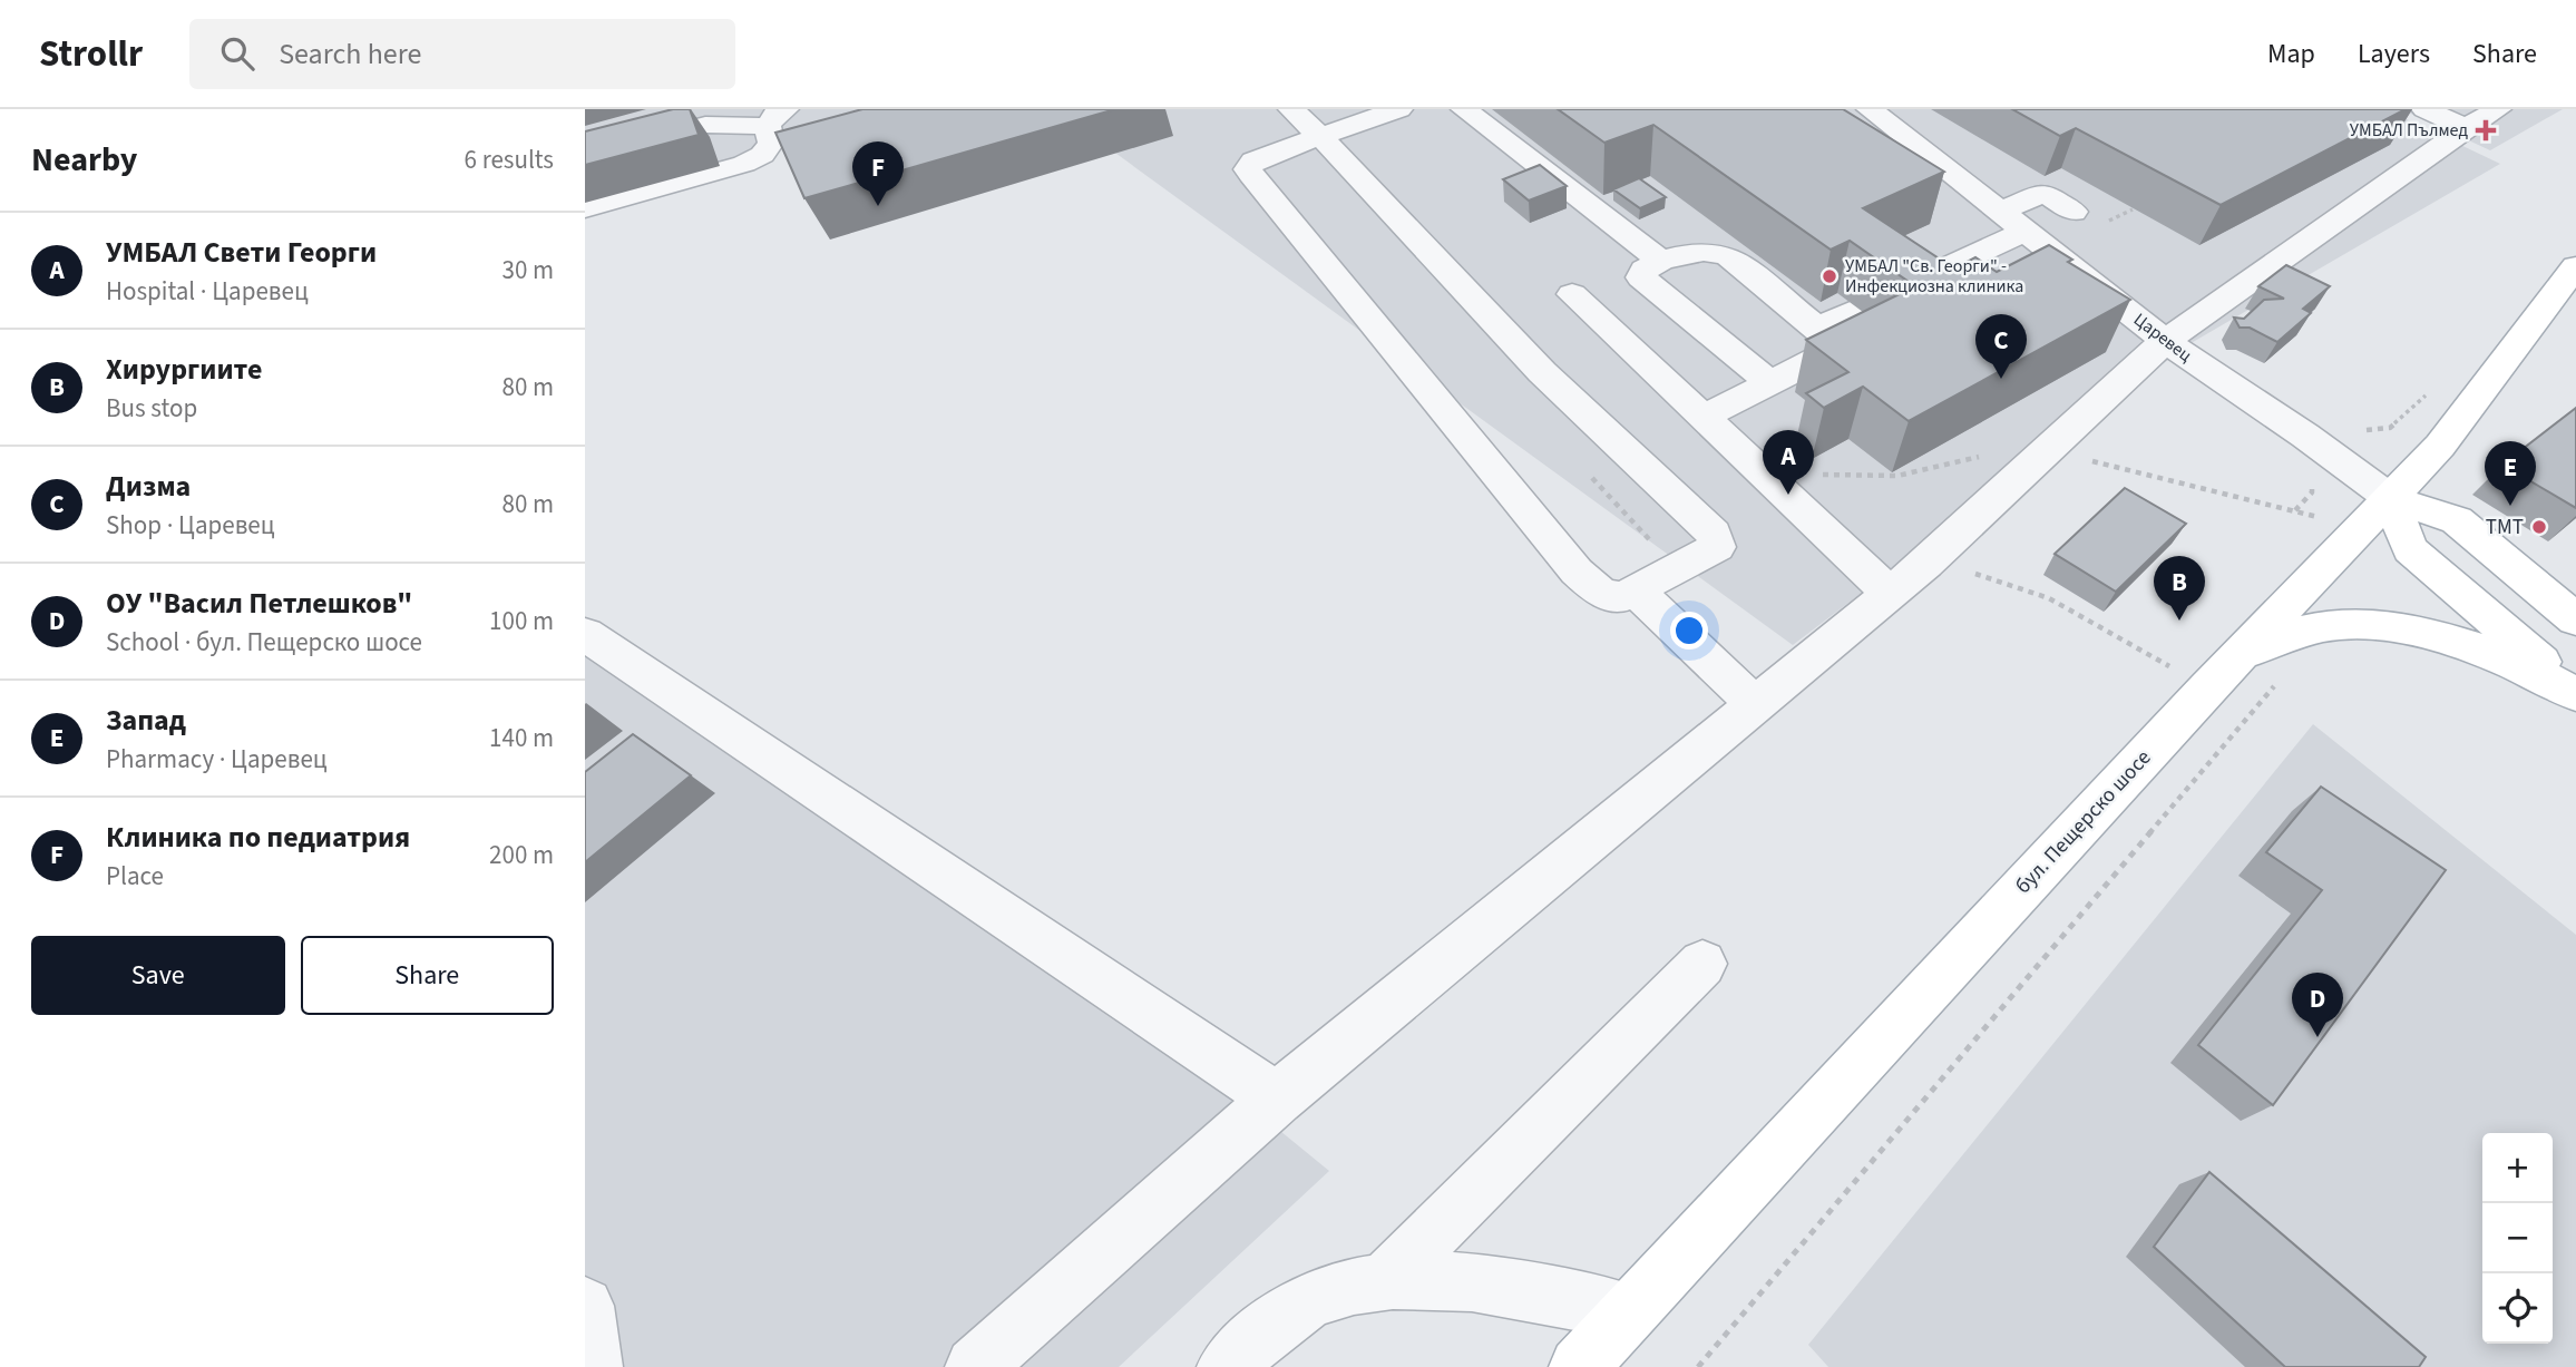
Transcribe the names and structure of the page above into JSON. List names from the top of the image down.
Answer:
{
  "streets": {
    "main road": ["Царевец", "бул. Пещерско шосе"]
  },
  "crossings": [
    ["Царевец", "бул. Пещерско шосе"]
  ],
  "places": {
    "health": ["УМБАЛ Пълмед"],
    "other": ["УМБАЛ \"Св. Георги\" - Инфекциозна клиника", "TMT"]
  },
  "page": {
    "header": "Strollr",
    "search": "Search here",
    "nav": ["Map", "Layers", "Share"],
    "heading": ["Nearby", "6 results"],
    "pins": [
      "F",
      "C",
      "A",
      "E",
      "B",
      "D"
    ],
    "list": [
      {
        "mark": "A",
        "name": "УМБАЛ Свети Георги",
        "note": "Hospital · Царевец",
        "value": "30 m"
      },
      {
        "mark": "B",
        "name": "Хирургиите",
        "note": "Bus stop",
        "value": "80 m"
      },
      {
        "mark": "C",
        "name": "Дизма",
        "note": "Shop · Царевец",
        "value": "80 m"
      },
      {
        "mark": "D",
        "name": "ОУ \"Васил Петлешков\"",
        "note": "School · бул. Пещерско шосе",
        "value": "100 m"
      },
      {
        "mark": "E",
        "name": "Запад",
        "note": "Pharmacy · Царевец",
        "value": "140 m"
      },
      {
        "mark": "F",
        "name": "Клиника по педиатрия",
        "note": "Place",
        "value": "200 m"
      }
    ],
    "buttons": ["Save", "Share"],
    "map_buttons": ["+", "−"]
  }
}
